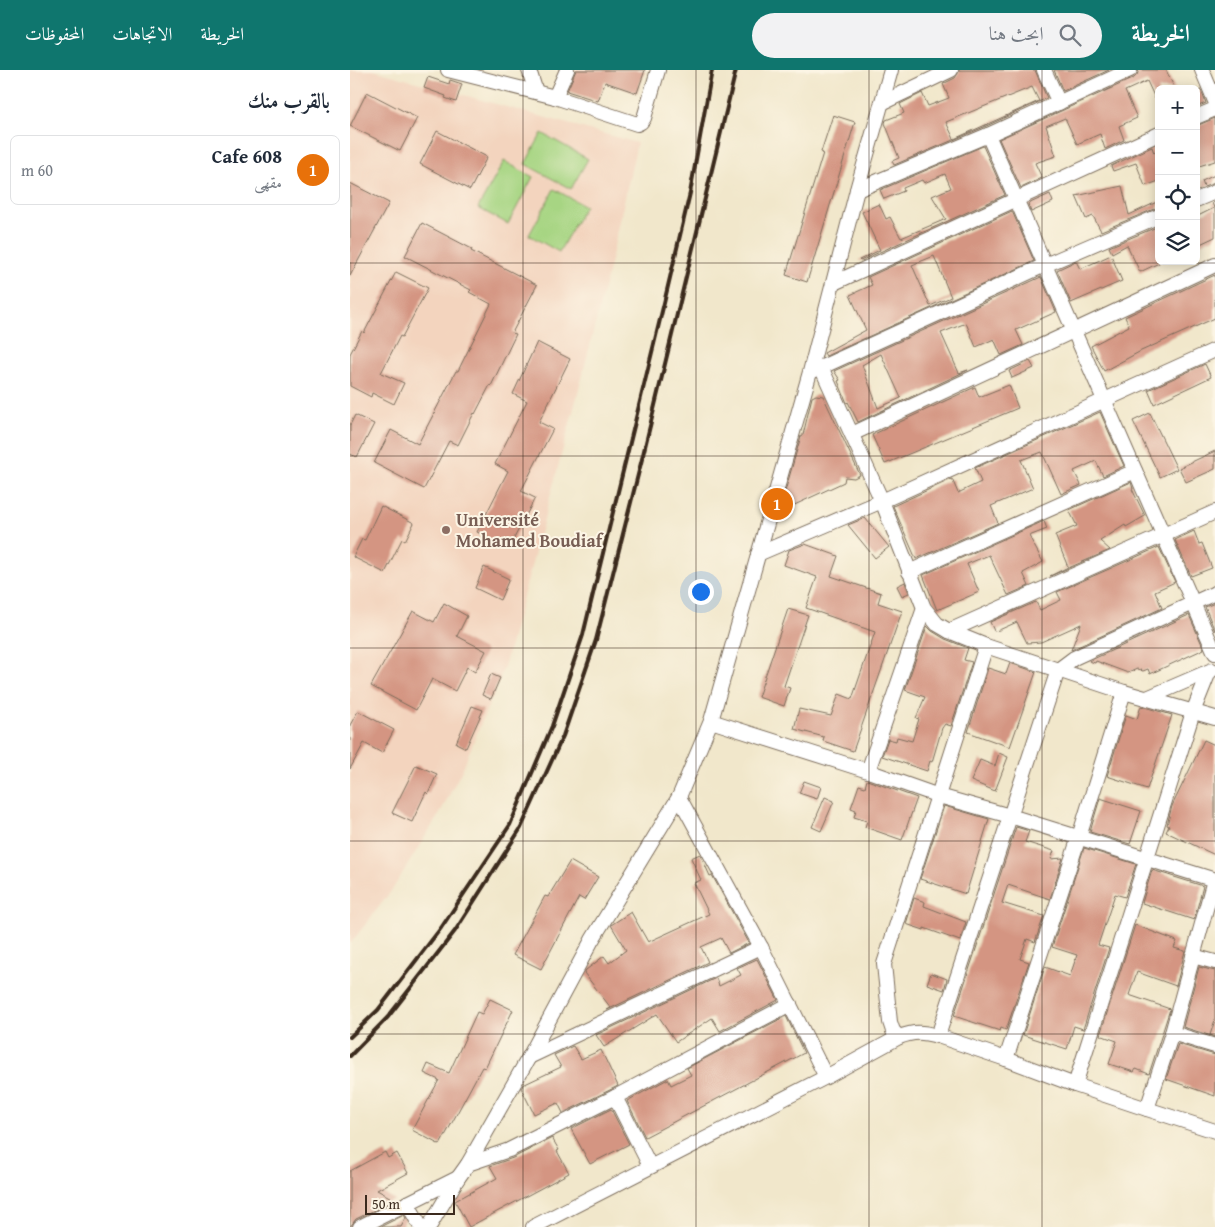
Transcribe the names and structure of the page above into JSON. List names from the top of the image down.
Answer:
{
  "places": ["Université Mohamed Boudiaf"],
  "scale_bar": "50 m",
  "page": {
    "header": "الخريطة",
    "search": "ابحث هنا",
    "nav": ["الخريطة", "الاتجاهات", "المحفوظات"],
    "heading": "بالقرب منك",
    "map_buttons": ["+", "−"],
    "list": [
      {
        "mark": "1",
        "name": "Cafe 608",
        "note": "مقهى",
        "value": "60 m"
      }
    ],
    "pins": "1",
    "scale": "50 m"
  }
}
